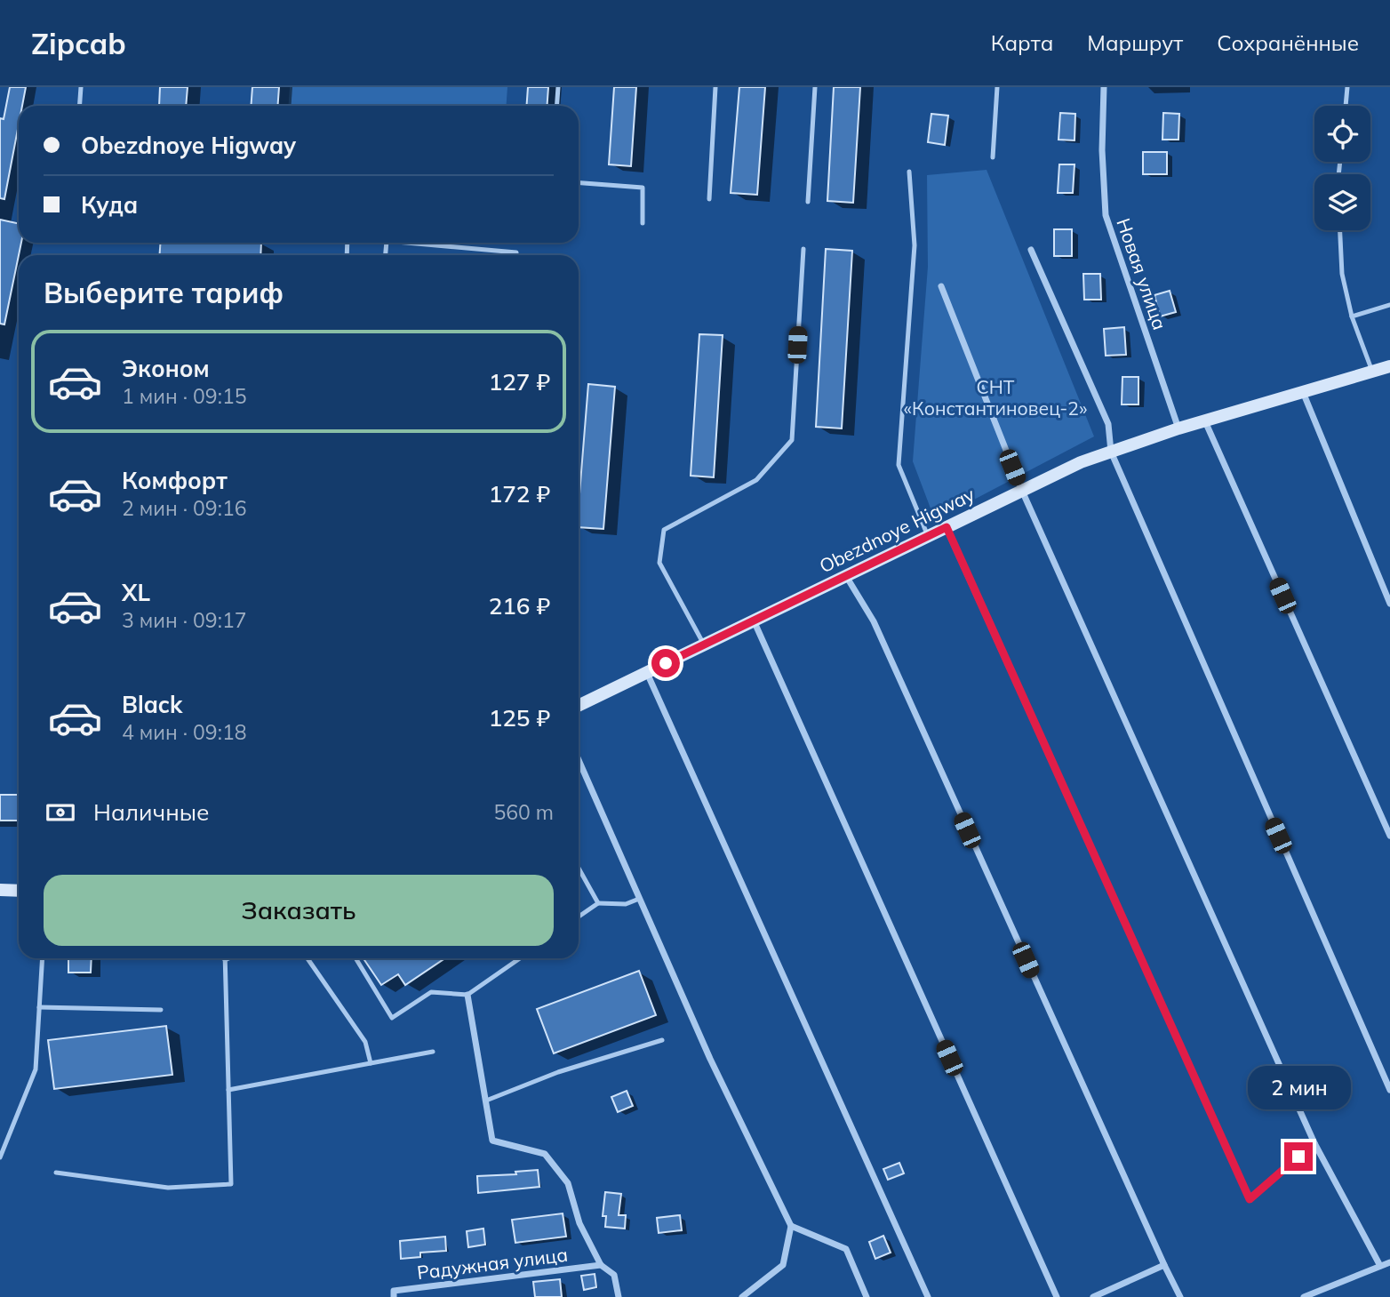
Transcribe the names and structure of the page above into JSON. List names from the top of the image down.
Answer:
{
  "streets": {
    "main road": ["Obezdnoye Higway"],
    "street": ["Новая улица", "Радужная улица"]
  },
  "crossings": [
    ["Новая улица", "Obezdnoye Higway"]
  ],
  "parks": ["СНТ «Константиновец-2»"],
  "page": {
    "header": "Zipcab",
    "nav": ["Карта", "Маршрут", "Сохранённые"],
    "banner": ["Obezdnoye Higway", "Куда"],
    "heading": "Выберите тариф",
    "list": [
      {
        "name": "Эконом",
        "note": "1 мин · 09:15",
        "value": "127 ₽"
      },
      {
        "name": "Комфорт",
        "note": "2 мин · 09:16",
        "value": "172 ₽"
      },
      {
        "name": "XL",
        "note": "3 мин · 09:17",
        "value": "216 ₽"
      },
      {
        "name": "Black",
        "note": "4 мин · 09:18",
        "value": "125 ₽"
      }
    ],
    "pay": ["Наличные", "560 m"],
    "buttons": "Заказать",
    "bubble": "2 мин"
  }
}
